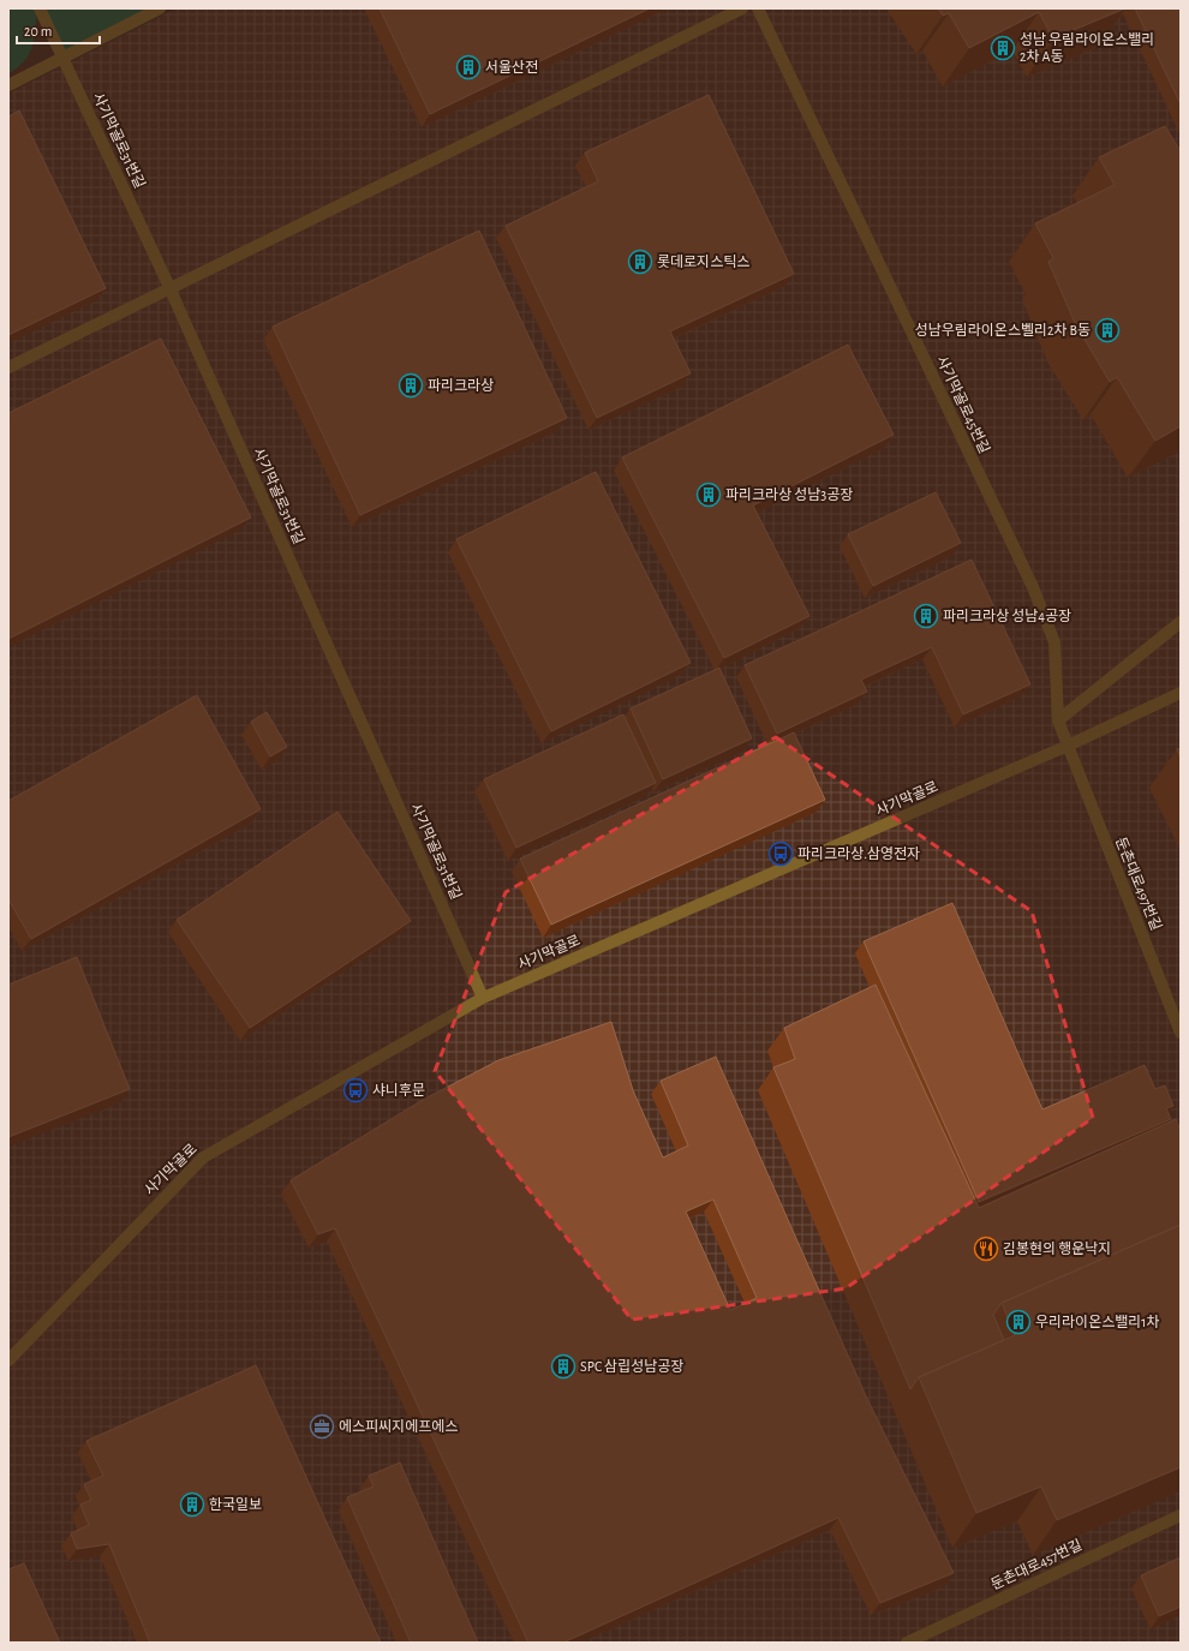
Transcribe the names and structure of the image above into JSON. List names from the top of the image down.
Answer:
{
  "streets": {
    "street": [
      "사기막골로31번길",
      "사기막골로45번길",
      "사기막골로",
      "둔촌대로497번길",
      "둔촌대로457번길"
    ]
  },
  "crossings": [
    ["사기막골로31번길", "사기막골로"],
    ["사기막골로45번길", "사기막골로"],
    ["사기막골로45번길", "둔촌대로497번길"],
    ["사기막골로", "둔촌대로497번길"]
  ],
  "places": {
    "building": [
      "성남 우림라이온스밸리 2차 A동",
      "서울산전",
      "롯데로지스틱스",
      "성남우림라이온스벨리2차 B동",
      "파리크라상",
      "파리크라상 성남3공장",
      "파리크라상 성남4공장",
      "우리라이온스밸리1차",
      "SPC 삼립성남공장",
      "한국일보"
    ],
    "bus stop": ["파리크라상.삼영전자", "샤니후문"],
    "restaurant": ["김봉현의 행운낙지"],
    "office": ["에스피씨지에프에스"]
  },
  "scale_bar": "20 m"
}
